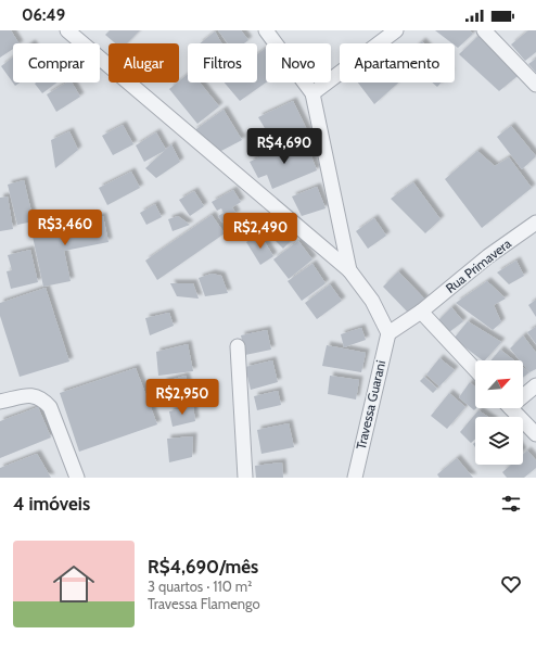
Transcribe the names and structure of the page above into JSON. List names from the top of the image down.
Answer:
{
  "streets": {
    "street": ["Rua Primavera", "Travessa Guarani"]
  },
  "north": "top right",
  "page": {
    "status": "06:49",
    "chip": [
      "Comprar",
      "Alugar",
      "Filtros",
      "Novo",
      "Apartamento"
    ],
    "price": [
      "R$4,690",
      "R$3,460",
      "R$2,490",
      "R$2,950"
    ],
    "heading": "4 imóveis",
    "list": [
      {
        "name": "R$4,690/mês",
        "note": "3 quartos · 110 m² · Travessa Flamengo"
      }
    ]
  }
}
